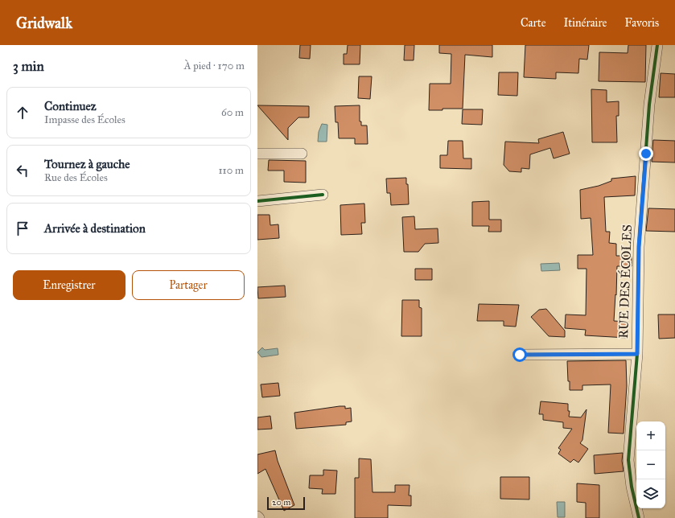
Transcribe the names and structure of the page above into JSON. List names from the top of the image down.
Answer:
{
  "streets": {
    "street": ["RUE DES ÉCOLES"]
  },
  "scale_bar": "20 m",
  "page": {
    "header": "Gridwalk",
    "nav": ["Carte", "Itinéraire", "Favoris"],
    "heading": ["3 min", "À pied · 170 m"],
    "list": [
      ["Continuez", "Impasse des Écoles", "60 m"],
      ["Tournez à gauche", "Rue des Écoles", "110 m"],
      "Arrivée à destination"
    ],
    "buttons": ["Enregistrer", "Partager"],
    "map_buttons": ["+", "−"],
    "scale": "20 m"
  }
}
